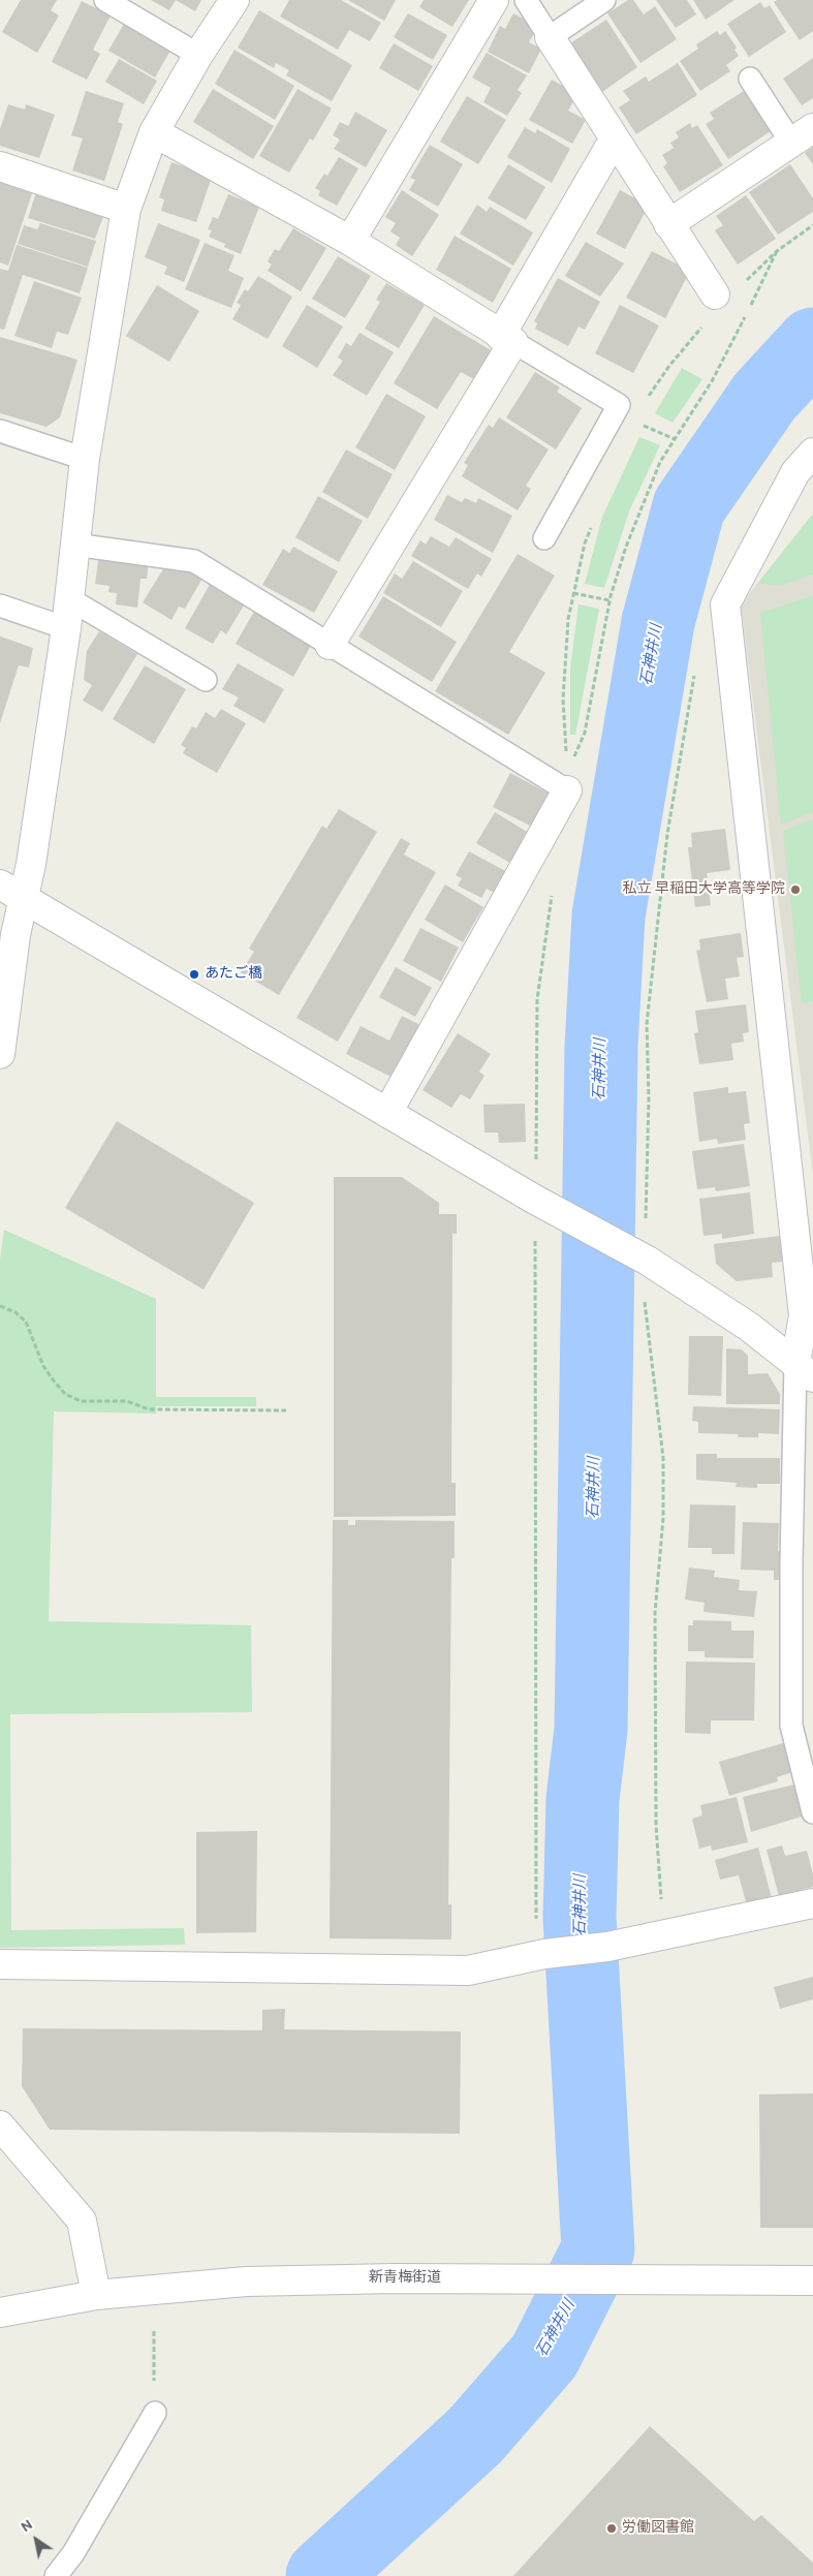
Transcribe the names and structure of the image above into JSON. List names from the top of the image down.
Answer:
{
  "streets": {
    "street": ["新青梅街道"]
  },
  "water": ["石神井川"],
  "places": ["私立 早稲田大学高等学院", "あたご橋", "労働図書館"],
  "north": "top left"
}
